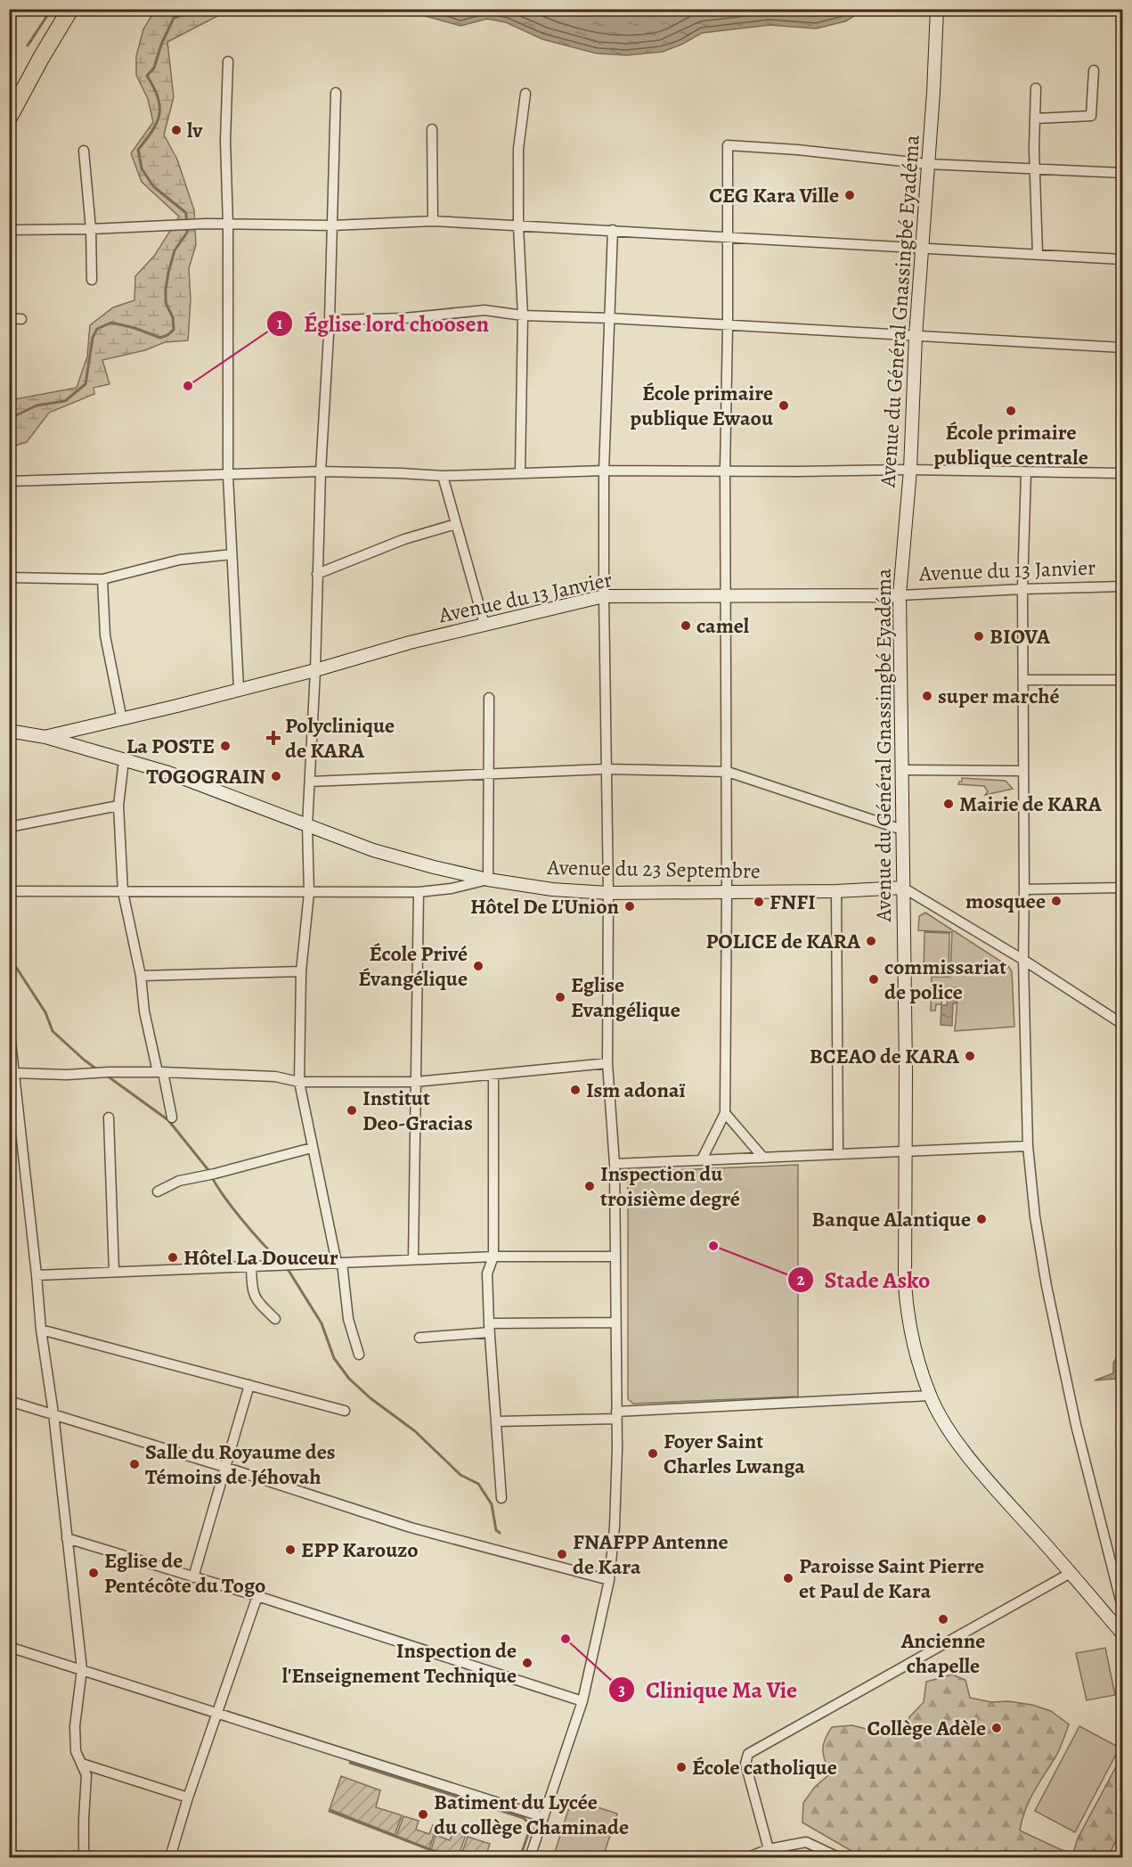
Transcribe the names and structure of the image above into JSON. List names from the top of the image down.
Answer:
{
  "streets": {
    "main road": ["Avenue du Général Gnassingbé Eyadéma", "Avenue du 13 Janvier", "Avenue du 23 Septembre"]
  },
  "crossings": [
    ["Avenue du Général Gnassingbé Eyadéma", "Avenue du 13 Janvier"],
    ["Avenue du Général Gnassingbé Eyadéma", "Avenue du 23 Septembre"],
    ["Avenue du 13 Janvier", "Avenue du 23 Septembre"]
  ],
  "places": {
    "other": [
      "lv",
      "CEG Kara Ville",
      "Église lord choosen",
      "École primaire publique Ewaou",
      "École primaire publique centrale",
      "camel",
      "BIOVA",
      "super marché",
      "La POSTE",
      "TOGOGRAIN",
      "Mairie de KARA",
      "mosquee",
      "FNFI",
      "Hôtel De L'Union",
      "POLICE de KARA",
      "École Privé Évangélique",
      "commissariat de police",
      "Eglise Evangélique",
      "BCEAO de KARA",
      "Ism adonaï",
      "Institut Deo-Gracias",
      "Inspection du troisième degré",
      "Banque Alantique",
      "Stade Asko",
      "Hôtel La Douceur",
      "Foyer Saint Charles Lwanga",
      "Salle du Royaume des Témoins de Jéhovah",
      "EPP Karouzo",
      "FNAFPP Antenne de Kara",
      "Eglise de Pentécôte du Togo",
      "Paroisse Saint Pierre et Paul de Kara",
      "Ancienne chapelle",
      "Clinique Ma Vie",
      "Inspection de l'Enseignement Technique",
      "Collège Adèle",
      "École catholique",
      "Batiment du Lycée du collège Chaminade"
    ],
    "health": ["Polyclinique de KARA"]
  }
}
